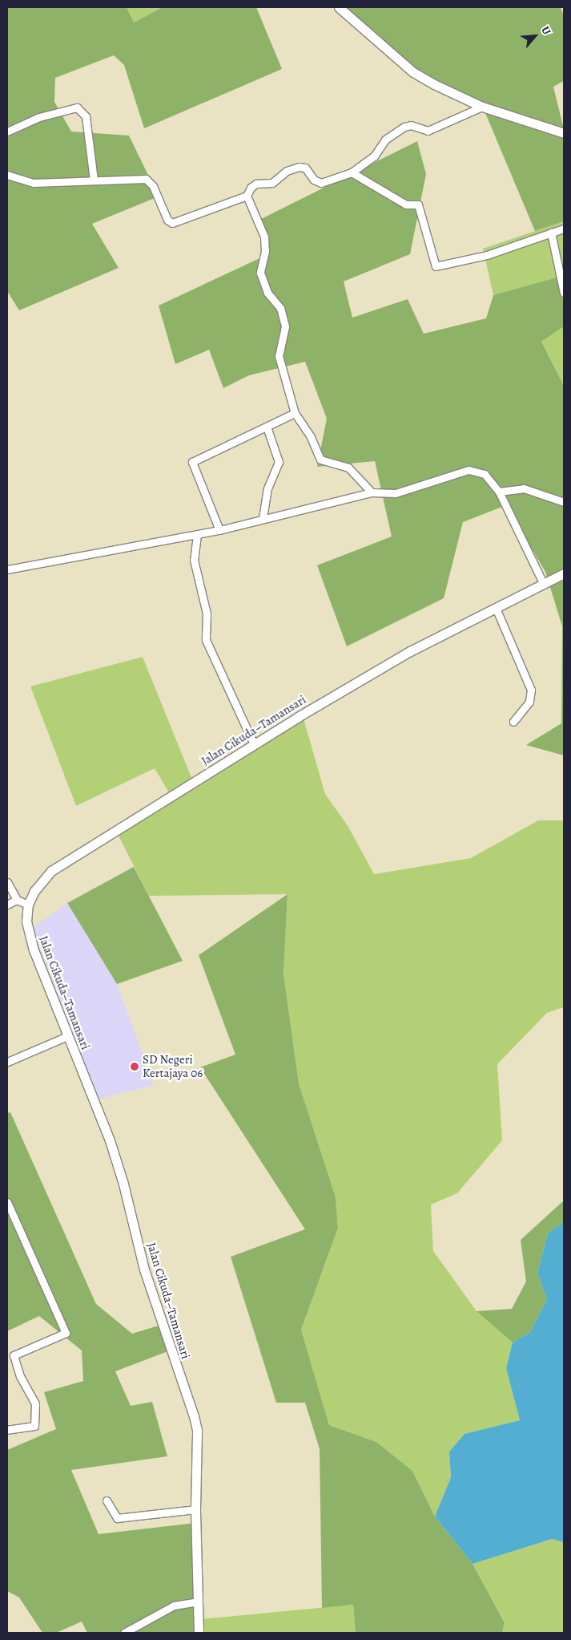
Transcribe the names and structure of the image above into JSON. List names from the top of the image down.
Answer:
{
  "streets": {
    "street": ["Jalan Cikuda–Tamansari"]
  },
  "places": ["SD Negeri Kertajaya 06"],
  "north": "top right"
}
